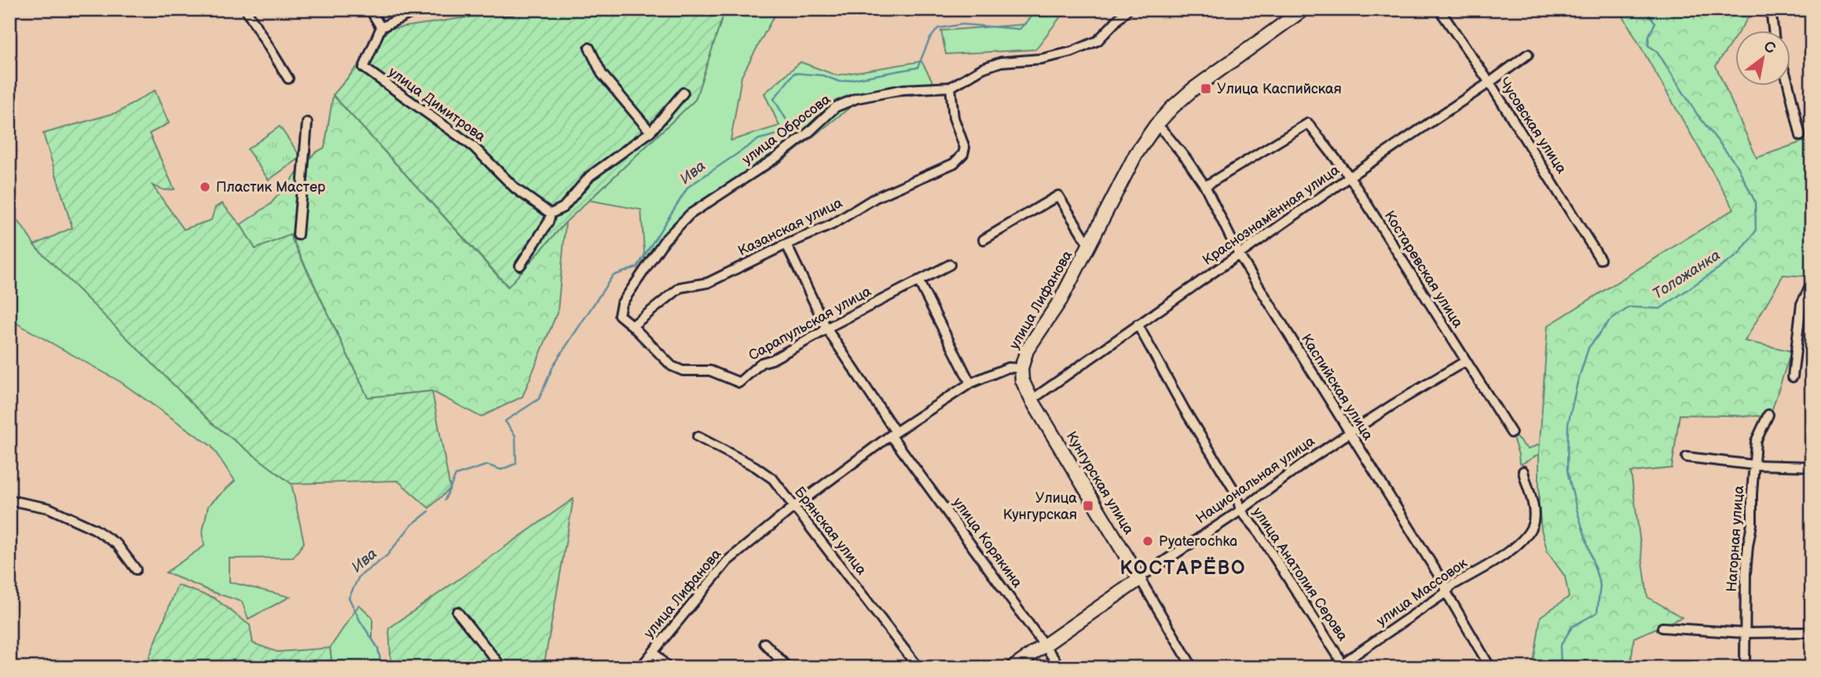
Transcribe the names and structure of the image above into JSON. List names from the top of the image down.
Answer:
{
  "streets": {
    "street": [
      "улица Димитрова",
      "Чусовская улица",
      "улица Обросова",
      "Краснознамённая улица",
      "Казанская улица",
      "Костаревская улица",
      "улица Лифанова",
      "Сарапульская улица",
      "Каспийская улица",
      "Национальная улица",
      "Кунгурская улица",
      "Брянская улица",
      "Нагорная улица",
      "улица Корякина",
      "улица Анатолия Серова",
      "улица Массовок"
    ]
  },
  "crossings": [
    ["Чусовская улица", "Краснознамённая улица"],
    ["улица Обросова", "Казанская улица"],
    ["улица Обросова", "Сарапульская улица"],
    ["Краснознамённая улица", "Костаревская улица"],
    ["Краснознамённая улица", "Каспийская улица"],
    ["Краснознамённая улица", "Кунгурская улица"],
    ["Краснознамённая улица", "улица Анатолия Серова"],
    ["Казанская улица", "Сарапульская улица"],
    ["Казанская улица", "улица Корякина"],
    ["Костаревская улица", "Каспийская улица"],
    ["Костаревская улица", "Национальная улица"],
    ["улица Лифанова", "Каспийская улица"],
    ["улица Лифанова", "Кунгурская улица"],
    ["улица Лифанова", "Брянская улица"],
    ["улица Лифанова", "улица Корякина"],
    ["Сарапульская улица", "улица Корякина"],
    ["Каспийская улица", "Национальная улица"],
    ["Каспийская улица", "улица Массовок"],
    ["Национальная улица", "Кунгурская улица"],
    ["Национальная улица", "улица Корякина"],
    ["Национальная улица", "улица Анатолия Серова"],
    ["улица Анатолия Серова", "улица Массовок"]
  ],
  "districts": ["КОСТАРЁВО"],
  "water": ["Ива", "Толожанка"],
  "places": {
    "transit": ["Улица Каспийская", "Улица Кунгурская"],
    "other": ["Пластик Мастер", "Pyaterochka"]
  },
  "north": "top right"
}
